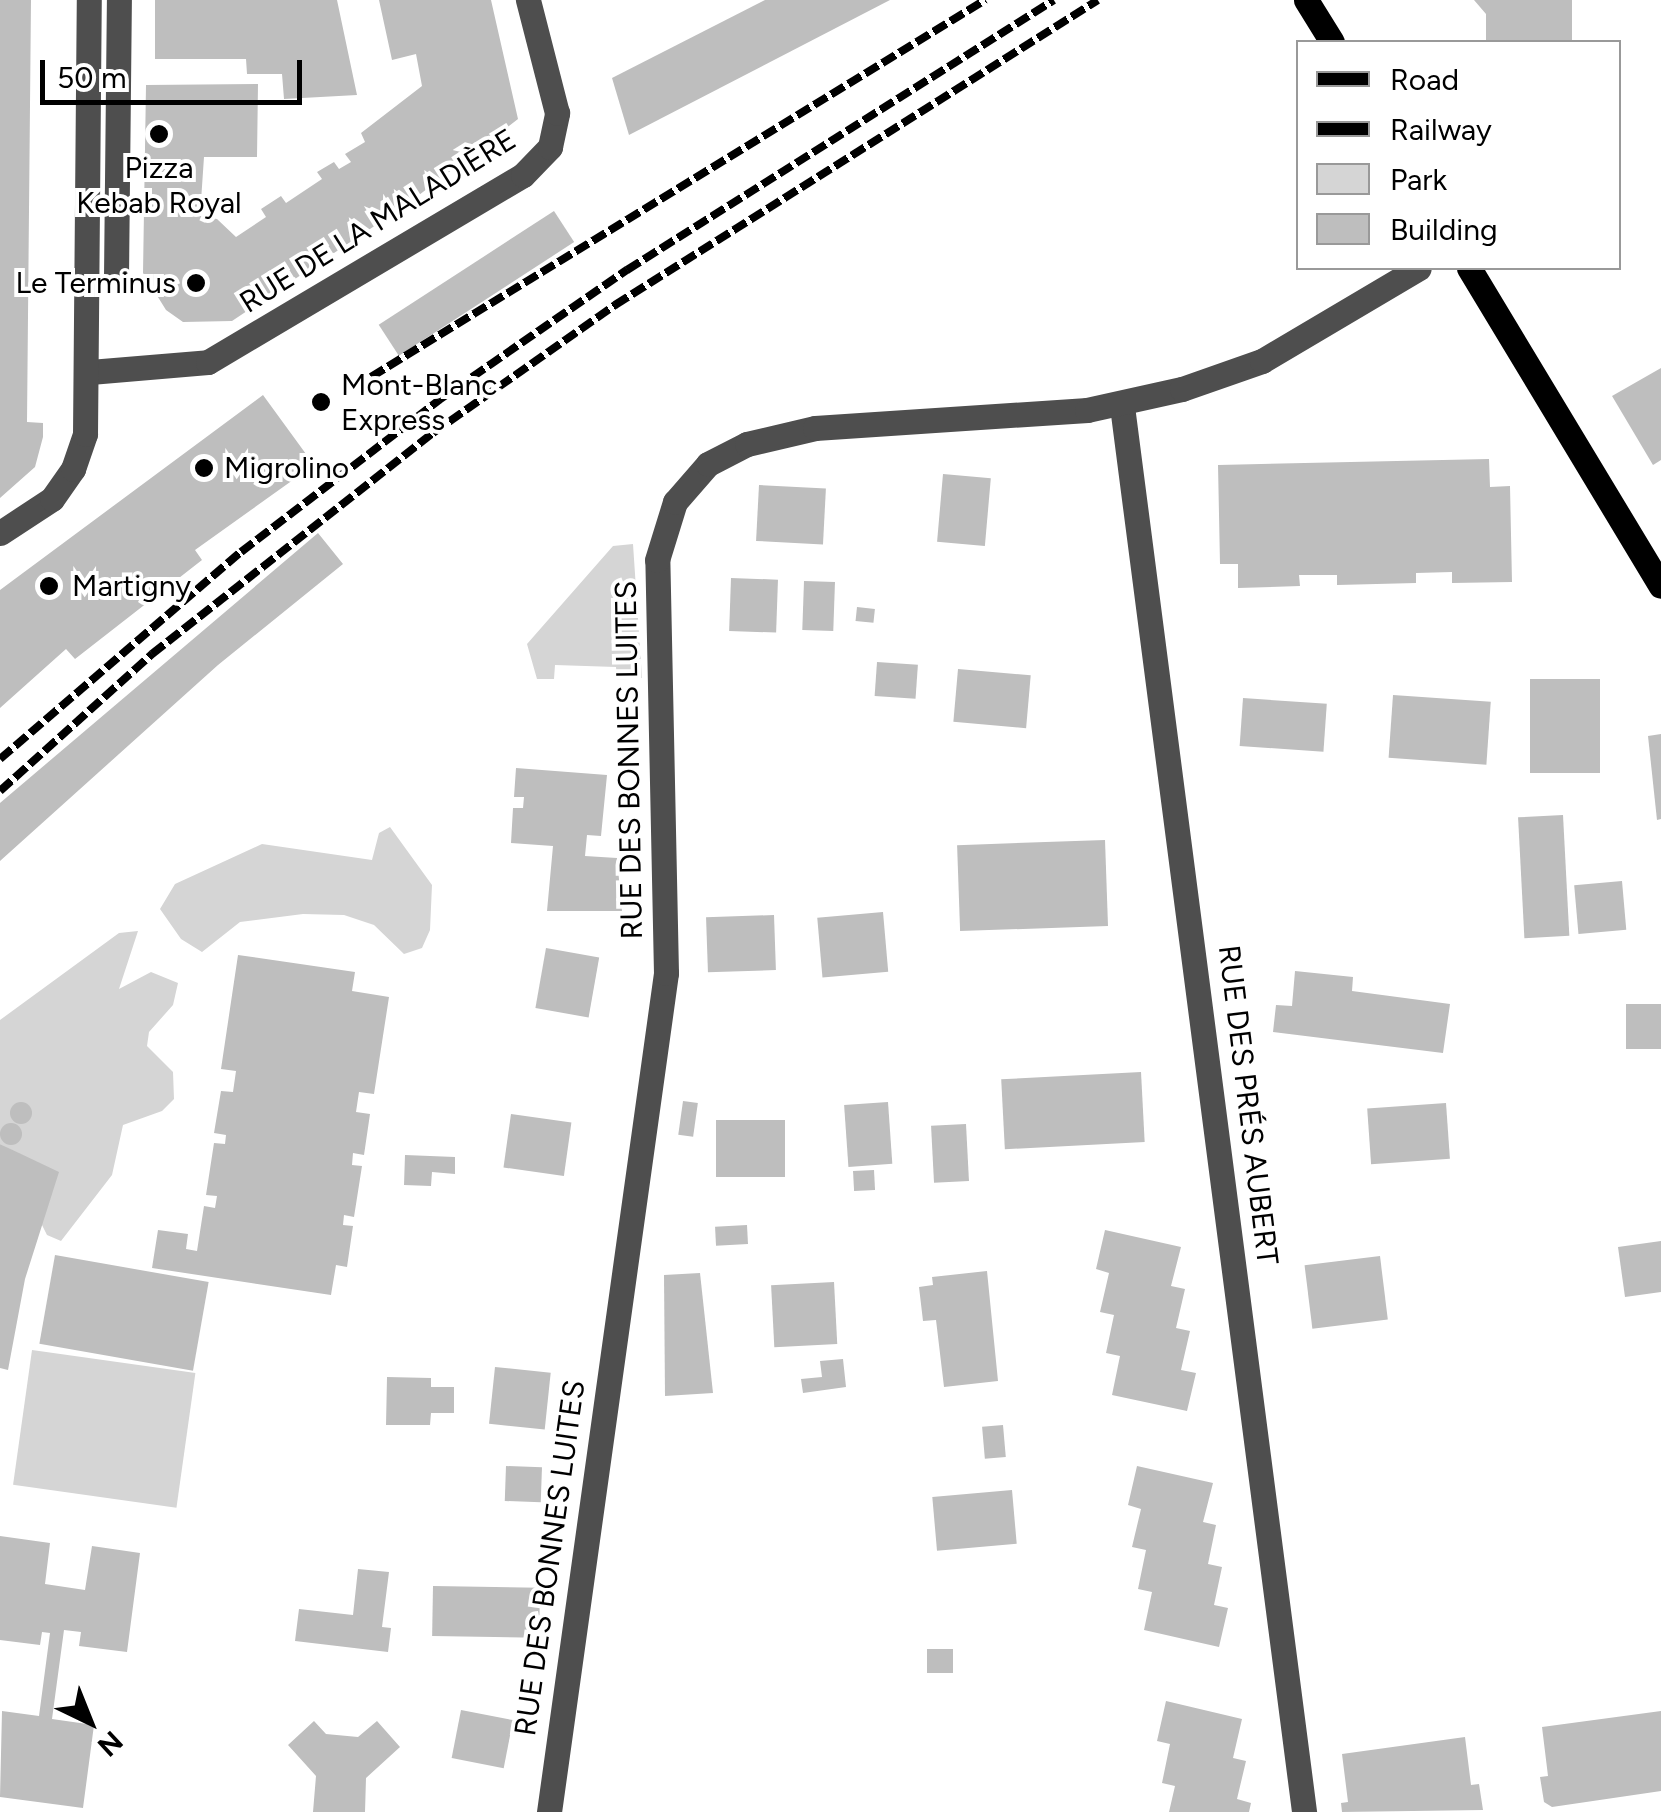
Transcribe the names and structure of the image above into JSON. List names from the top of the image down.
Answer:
{
  "streets": {
    "street": ["RUE DE LA MALADIÈRE", "RUE DES BONNES LUITES", "RUE DES PRÉS AUBERT"]
  },
  "crossings": [
    ["RUE DES BONNES LUITES", "RUE DES PRÉS AUBERT"]
  ],
  "places": [
    "Pizza Kebab Royal",
    "Le Terminus",
    "Mont-Blanc Express",
    "Migrolino",
    "Martigny"
  ],
  "legend": [
    "Road",
    "Railway",
    "Park",
    "Building"
  ],
  "scale_bar": "50 m",
  "north": "bottom right"
}
